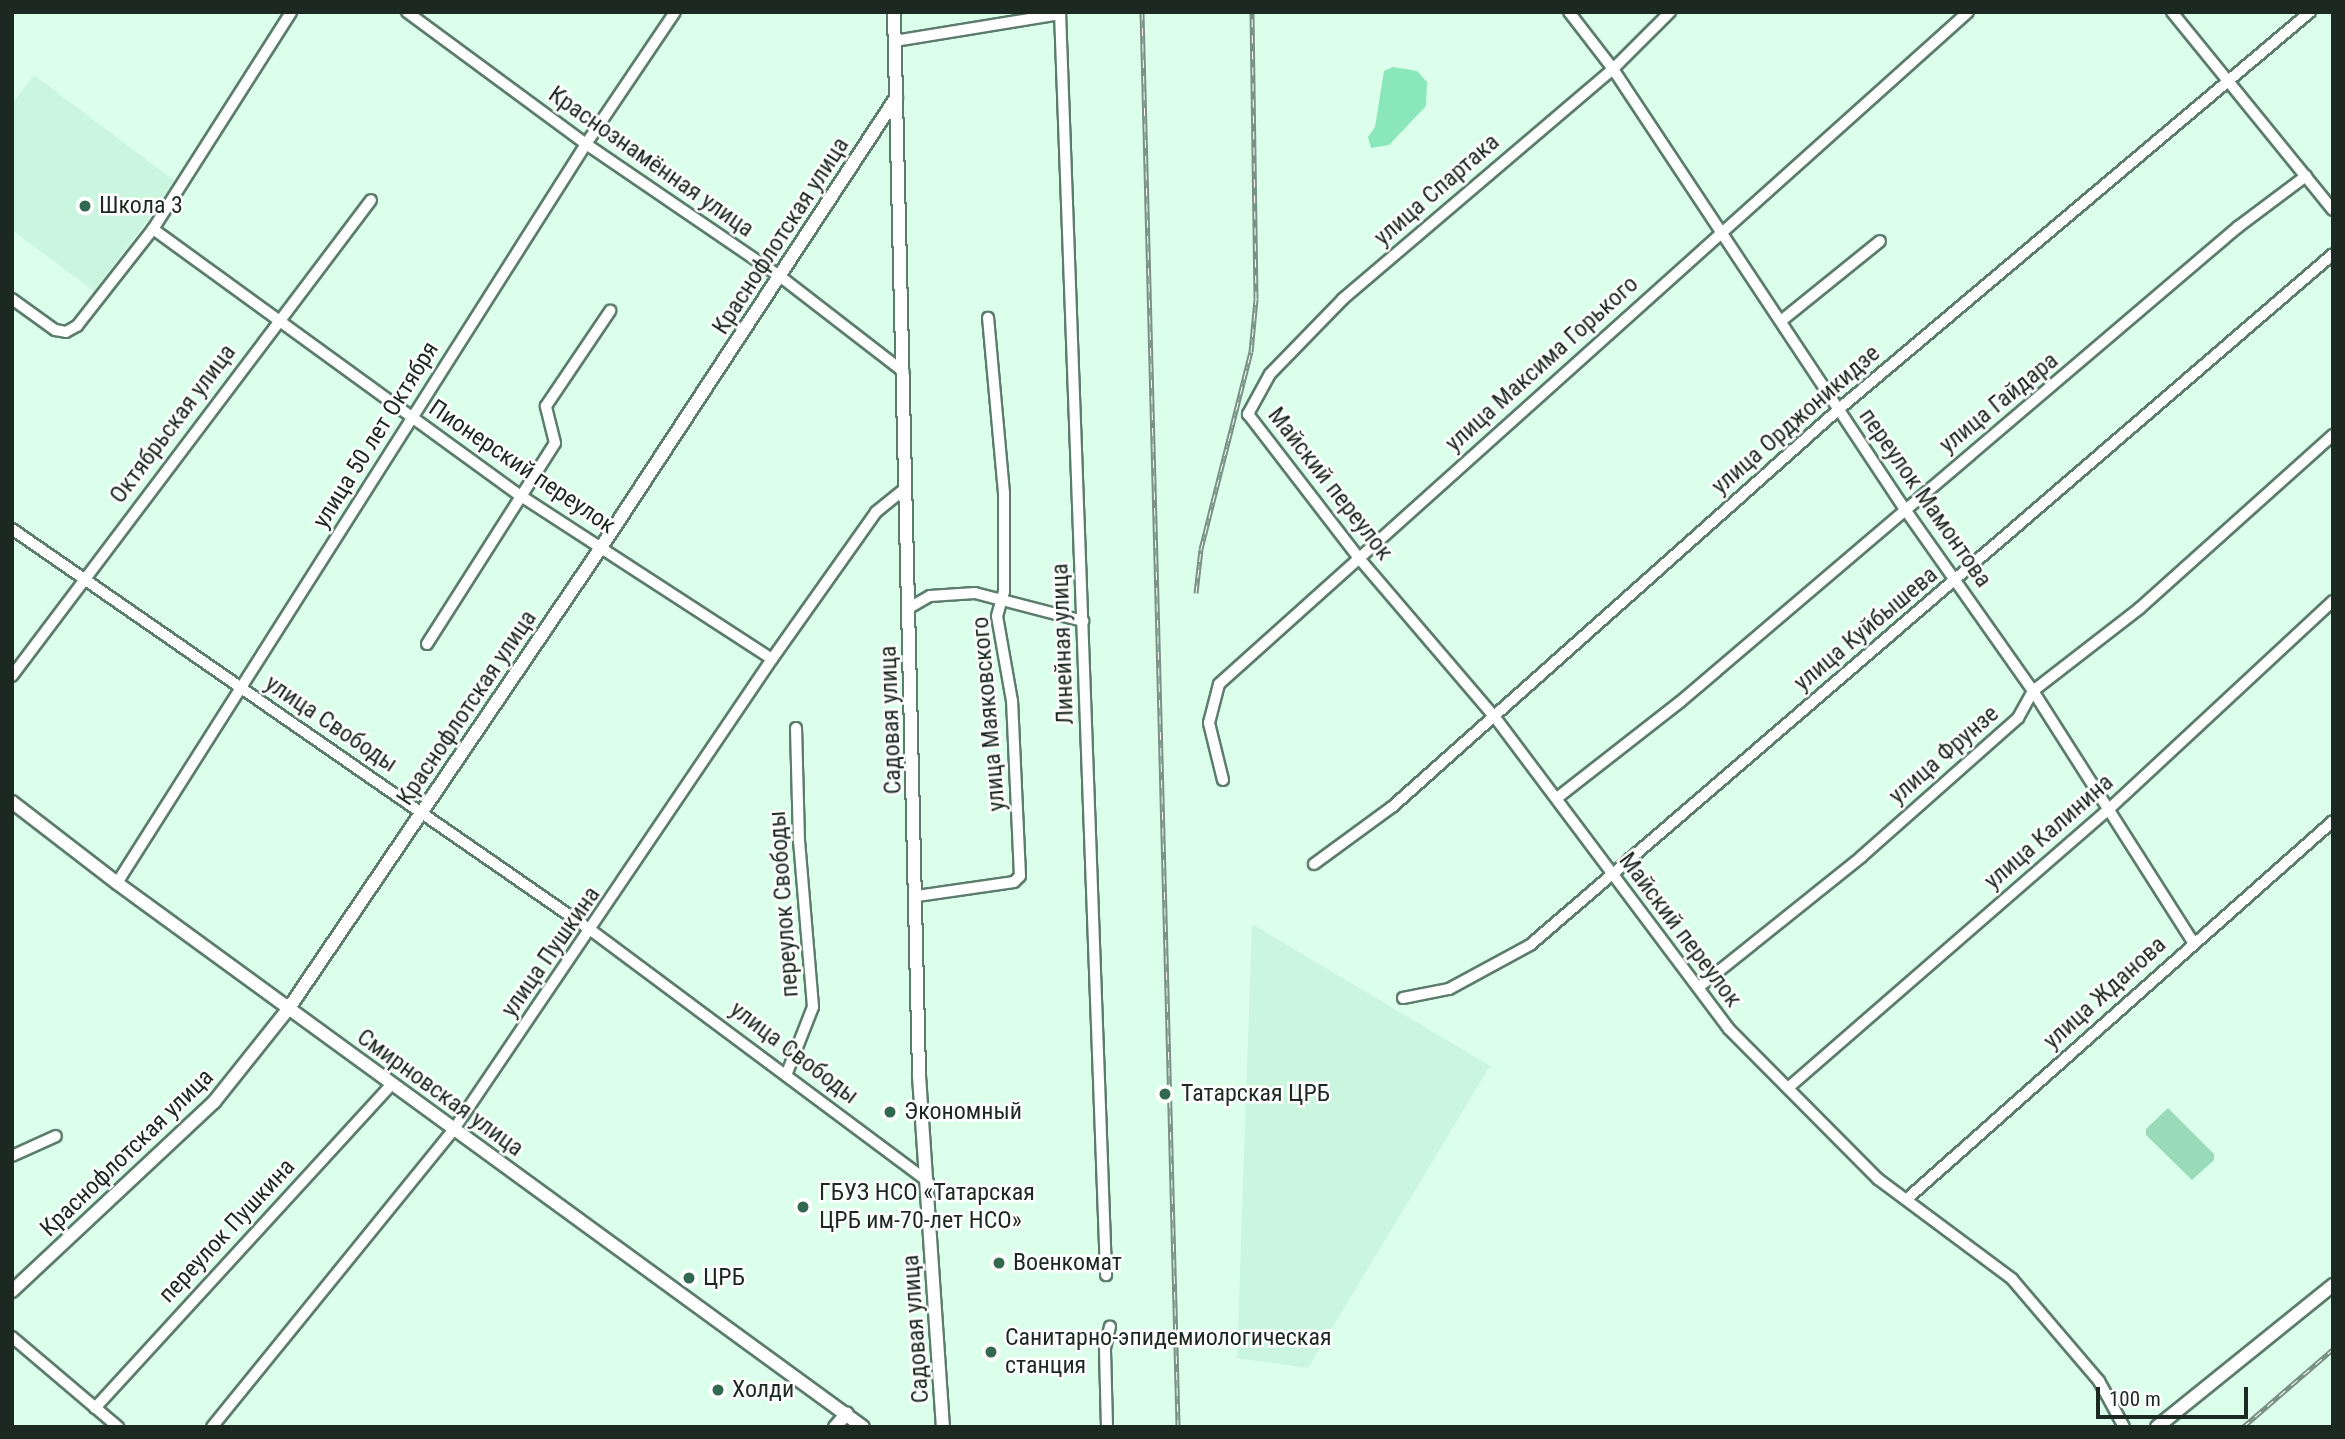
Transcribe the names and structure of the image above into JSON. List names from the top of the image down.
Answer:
{
  "streets": {
    "street": [
      "Краснознамённая улица",
      "улица Спартака",
      "Краснофлотская улица",
      "улица Максима Горького",
      "улица Гайдара",
      "улица Орджоникидзе",
      "Октябрьская улица",
      "улица 50 лет Октября",
      "Пионерский переулок",
      "Майский переулок",
      "переулок Мамонтова",
      "улица Куйбышева",
      "Линейная улица",
      "улица Маяковского",
      "Садовая улица",
      "улица Свободы",
      "улица Фрунзе",
      "улица Калинина",
      "переулок Свободы",
      "улица Пушкина",
      "улица Жданова",
      "Смирновская улица",
      "переулок Пушкина"
    ]
  },
  "crossings": [
    ["Краснознамённая улица", "Краснофлотская улица"],
    ["Краснознамённая улица", "улица 50 лет Октября"],
    ["Краснознамённая улица", "Садовая улица"],
    ["улица Спартака", "Майский переулок"],
    ["улица Спартака", "переулок Мамонтова"],
    ["Краснофлотская улица", "Пионерский переулок"],
    ["Краснофлотская улица", "Садовая улица"],
    ["Краснофлотская улица", "улица Свободы"],
    ["Краснофлотская улица", "Смирновская улица"],
    ["улица Максима Горького", "Майский переулок"],
    ["улица Максима Горького", "переулок Мамонтова"],
    ["улица Гайдара", "Майский переулок"],
    ["улица Гайдара", "переулок Мамонтова"],
    ["улица Орджоникидзе", "Майский переулок"],
    ["улица Орджоникидзе", "переулок Мамонтова"],
    ["Октябрьская улица", "Пионерский переулок"],
    ["Октябрьская улица", "улица Свободы"],
    ["улица 50 лет Октября", "Пионерский переулок"],
    ["улица 50 лет Октября", "улица Свободы"],
    ["улица 50 лет Октября", "Смирновская улица"],
    ["Пионерский переулок", "улица Пушкина"],
    ["Майский переулок", "улица Куйбышева"],
    ["Майский переулок", "улица Фрунзе"],
    ["Майский переулок", "улица Калинина"],
    ["Майский переулок", "улица Жданова"],
    ["переулок Мамонтова", "улица Куйбышева"],
    ["переулок Мамонтова", "улица Фрунзе"],
    ["переулок Мамонтова", "улица Калинина"],
    ["переулок Мамонтова", "улица Жданова"],
    ["улица Маяковского", "Садовая улица"],
    ["Садовая улица", "улица Свободы"],
    ["Садовая улица", "улица Пушкина"],
    ["улица Свободы", "переулок Свободы"],
    ["улица Свободы", "улица Пушкина"],
    ["улица Пушкина", "Смирновская улица"],
    ["Смирновская улица", "переулок Пушкина"]
  ],
  "places": [
    "Школа 3",
    "Татарская ЦРБ",
    "Экономный",
    "ГБУЗ НСО «Татарская ЦРБ им-70-лет НСО»",
    "Военкомат",
    "ЦРБ",
    "Санитарно-эпидемиологическая станция",
    "Холди"
  ],
  "scale_bar": "100 m"
}
